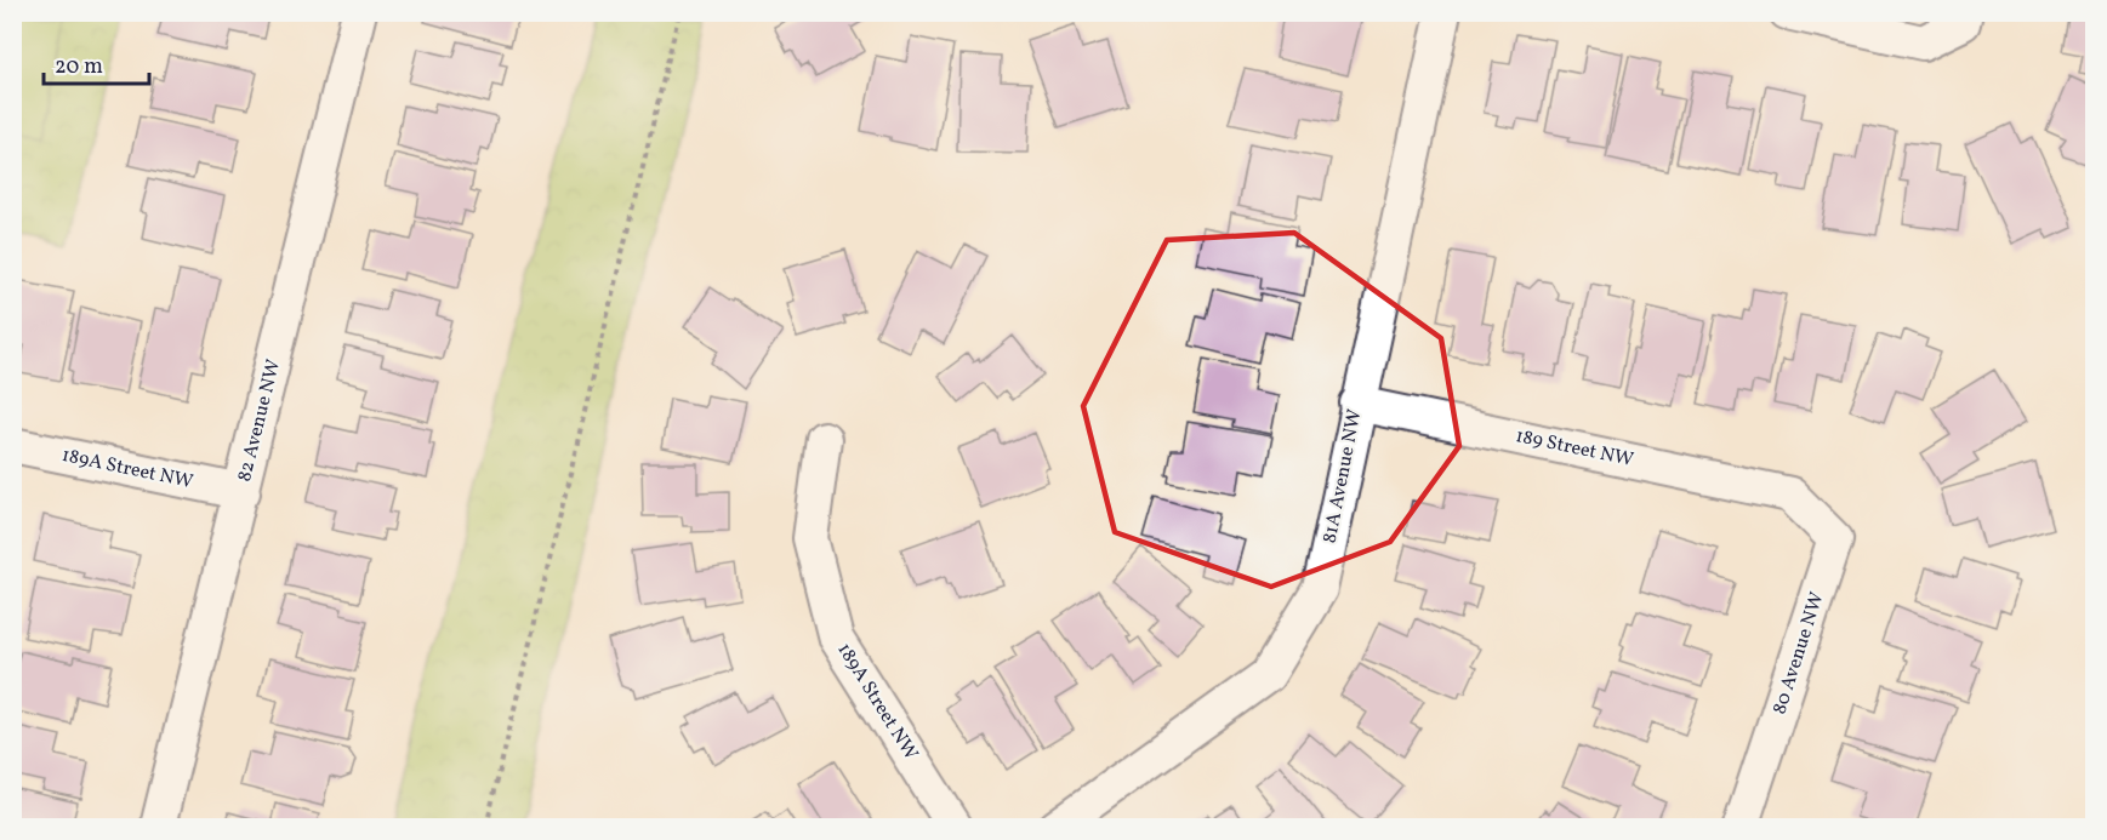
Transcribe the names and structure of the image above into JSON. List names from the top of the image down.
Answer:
{
  "streets": {
    "street": [
      "82 Avenue NW",
      "189 Street NW",
      "189A Street NW",
      "81A Avenue NW",
      "80 Avenue NW"
    ]
  },
  "crossings": [
    ["82 Avenue NW", "189A Street NW"],
    ["189 Street NW", "81A Avenue NW"],
    ["189 Street NW", "80 Avenue NW"]
  ],
  "scale_bar": "20 m"
}
